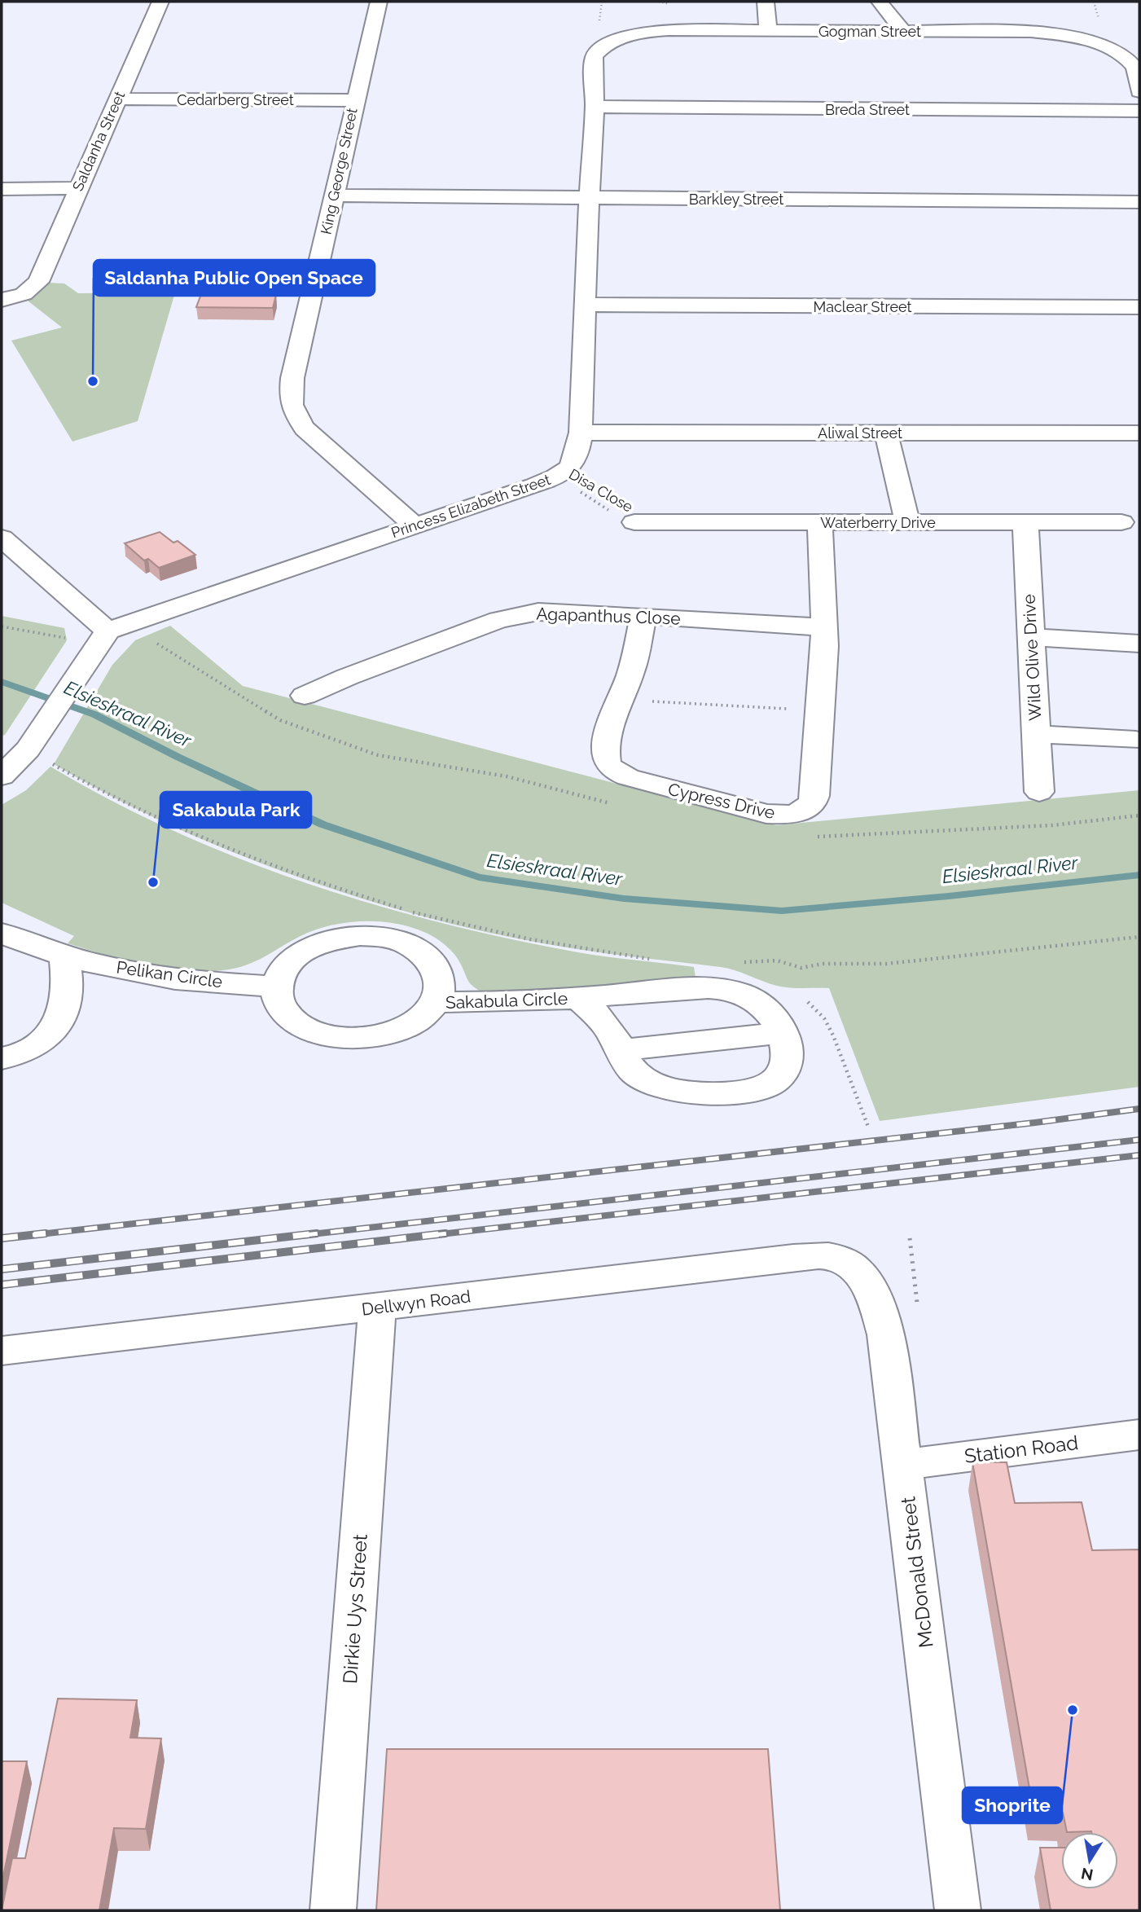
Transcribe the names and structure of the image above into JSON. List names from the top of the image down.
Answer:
{
  "streets": {
    "street": [
      "Gogman Street",
      "Cedarberg Street",
      "Breda Street",
      "Saldanha Street",
      "King George Street",
      "Barkley Street",
      "Maclear Street",
      "Aliwal Street",
      "Princess Elizabeth Street",
      "Waterberry Drive",
      "Agapanthus Close",
      "Wild Olive Drive",
      "Cypress Drive",
      "Pelikan Circle",
      "Sakabula Circle",
      "Dellwyn Road",
      "Station Road",
      "McDonald Street",
      "Dirkie Uys Street"
    ],
    "path": ["Disa Close"]
  },
  "crossings": [
    ["Gogman Street", "Princess Elizabeth Street"],
    ["Cedarberg Street", "Saldanha Street"],
    ["Cedarberg Street", "King George Street"],
    ["Breda Street", "Princess Elizabeth Street"],
    ["King George Street", "Barkley Street"],
    ["King George Street", "Princess Elizabeth Street"],
    ["Barkley Street", "Princess Elizabeth Street"],
    ["Maclear Street", "Princess Elizabeth Street"],
    ["Aliwal Street", "Princess Elizabeth Street"],
    ["Disa Close", "Princess Elizabeth Street"],
    ["Disa Close", "Waterberry Drive"],
    ["Waterberry Drive", "Wild Olive Drive"],
    ["Waterberry Drive", "Cypress Drive"],
    ["Agapanthus Close", "Cypress Drive"],
    ["Pelikan Circle", "Sakabula Circle"],
    ["Dellwyn Road", "McDonald Street"],
    ["Dellwyn Road", "Dirkie Uys Street"],
    ["Station Road", "McDonald Street"]
  ],
  "water": ["Elsieskraal River"],
  "places": ["Saldanha Public Open Space", "Sakabula Park", "Shoprite"],
  "north": "bottom"
}
